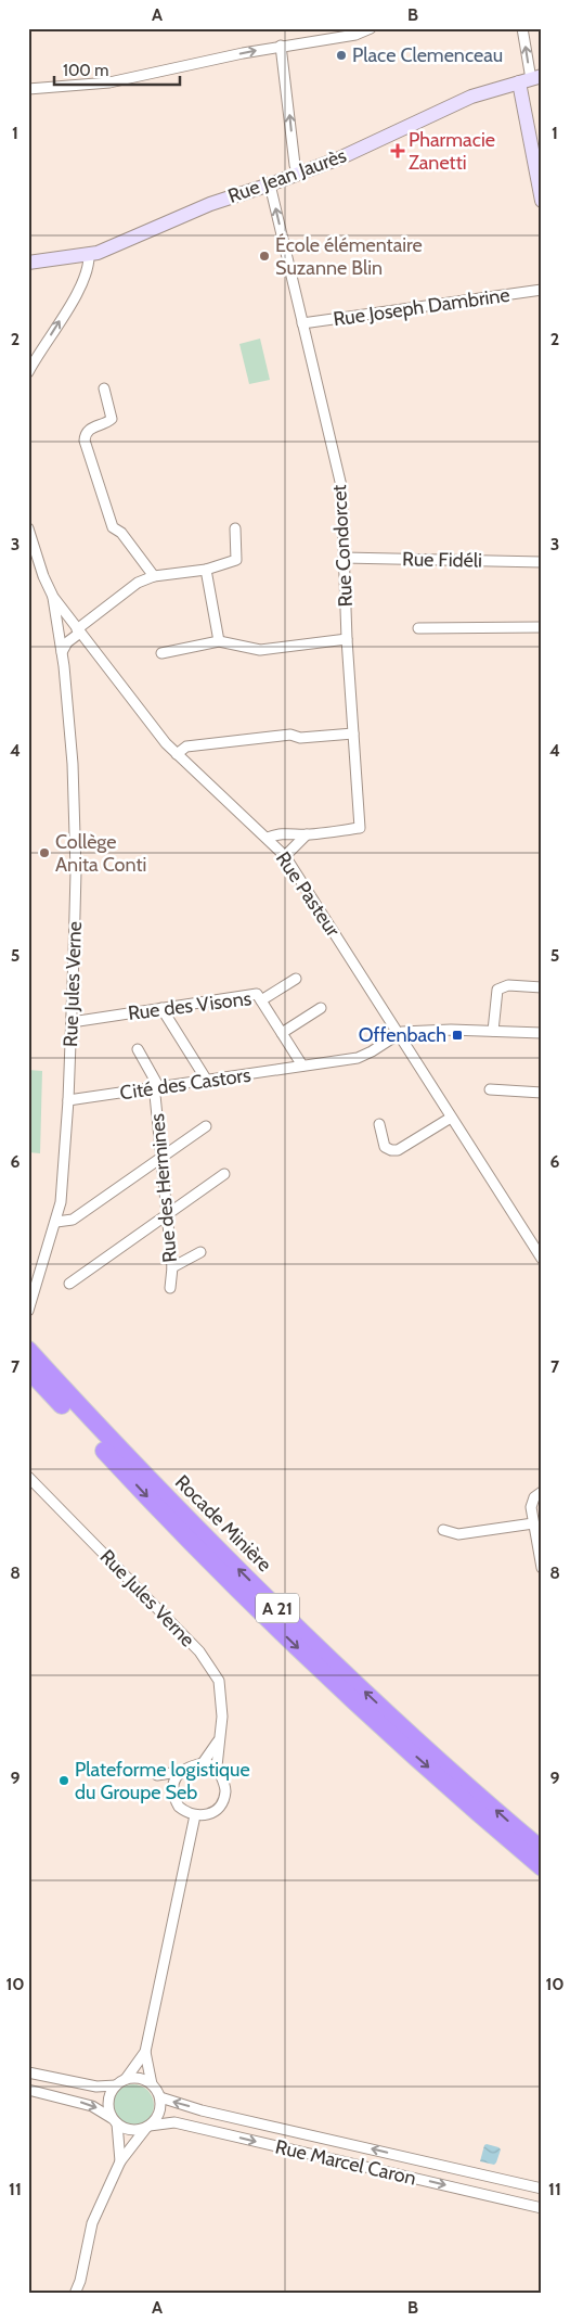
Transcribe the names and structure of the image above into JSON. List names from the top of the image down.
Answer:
{
  "streets": {
    "highway": ["Rocade Minière", "A 21"],
    "street": [
      "Rue Jean Jaurès",
      "Rue Joseph Dambrine",
      "Rue Condorcet",
      "Rue Fidéli",
      "Rue Pasteur",
      "Rue Jules Verne",
      "Rue des Visons",
      "Cité des Castors",
      "Rue des Hermines",
      "Rue Marcel Caron"
    ]
  },
  "crossings": [
    ["Rue Jean Jaurès", "Rue Condorcet"],
    ["Rue Joseph Dambrine", "Rue Condorcet"],
    ["Rue Condorcet", "Rue Fidéli"],
    ["Rue Condorcet", "Rue Pasteur"],
    ["Rue Pasteur", "Rue Jules Verne"],
    ["Rue Pasteur", "Cité des Castors"],
    ["Rue Jules Verne", "Rue des Visons"],
    ["Rue Jules Verne", "Cité des Castors"],
    ["Rue des Visons", "Cité des Castors"],
    ["Cité des Castors", "Rue des Hermines"]
  ],
  "places": {
    "other": [
      "Place Clemenceau",
      "École élémentaire Suzanne Blin",
      "Collège Anita Conti",
      "Plateforme logistique du Groupe Seb"
    ],
    "health": ["Pharmacie Zanetti"],
    "transit": ["Offenbach"]
  },
  "scale_bar": "100 m",
  "grid": {
    "columns": ["A", "B"],
    "rows": [
      "1",
      "2",
      "3",
      "4",
      "5",
      "6",
      "7",
      "8",
      "9",
      "10",
      "11"
    ]
  }
}
